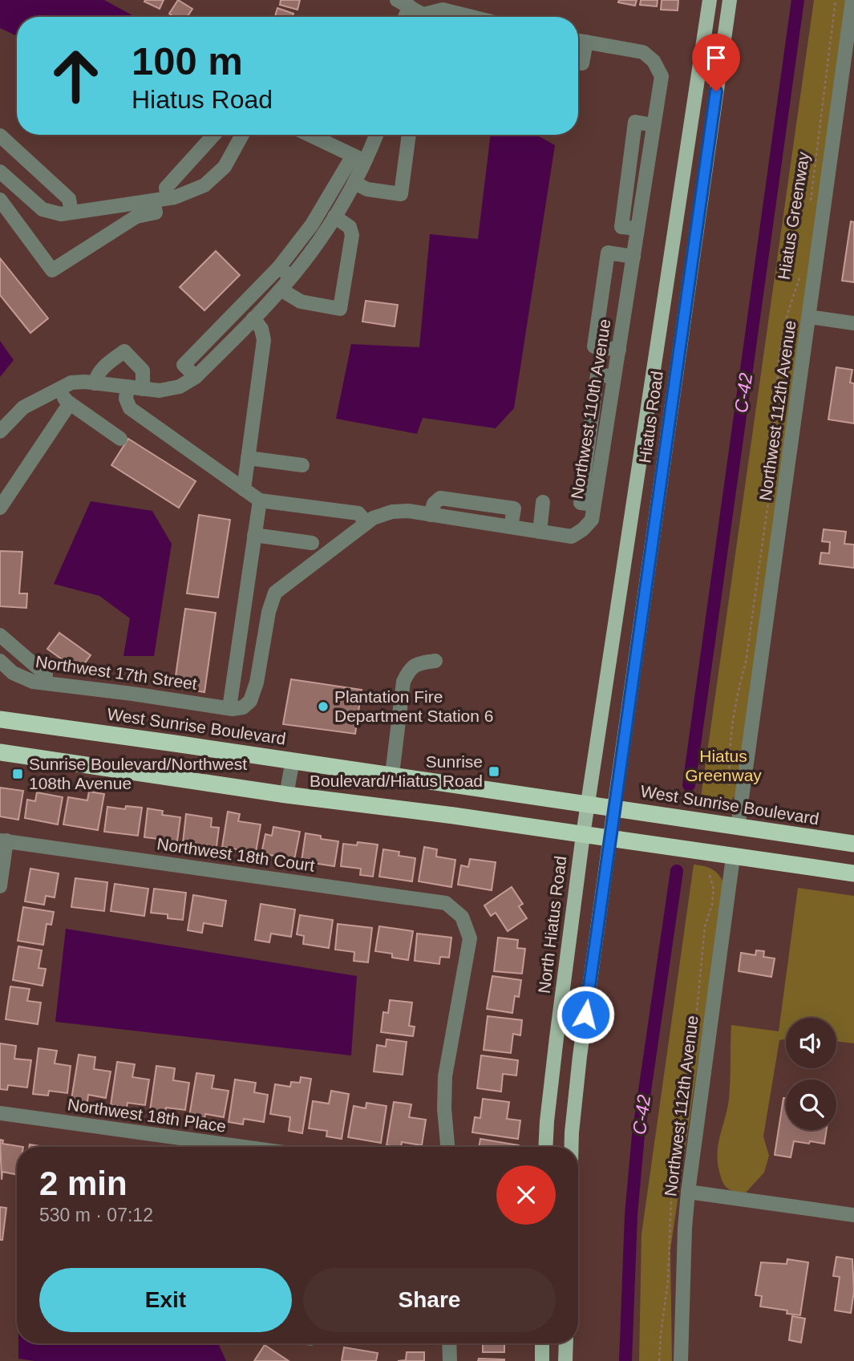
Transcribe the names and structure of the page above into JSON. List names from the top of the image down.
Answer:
{
  "streets": {
    "highway": ["West Sunrise Boulevard"],
    "main road": ["Hiatus Road", "North Hiatus Road"],
    "street": [
      "Northwest 110th Avenue",
      "Northwest 112th Avenue",
      "Northwest 17th Street",
      "Northwest 18th Court",
      "Northwest 18th Place"
    ],
    "path": ["Hiatus Greenway"]
  },
  "crossings": [
    ["Northwest 110th Avenue", "Northwest 17th Street"],
    ["Northwest 112th Avenue", "West Sunrise Boulevard"],
    ["Hiatus Road", "West Sunrise Boulevard"],
    ["Hiatus Road", "North Hiatus Road"]
  ],
  "water": ["C-42"],
  "parks": ["Hiatus Greenway"],
  "places": {
    "other": ["Plantation Fire Department Station 6"],
    "transit": ["Sunrise Boulevard/Hiatus Road", "Sunrise Boulevard/Northwest 108th Avenue"]
  },
  "page": {
    "turn": ["100 m", "Hiatus Road"],
    "heading": ["2 min", "530 m · 07:12"],
    "buttons": ["Exit", "Share"]
  }
}
